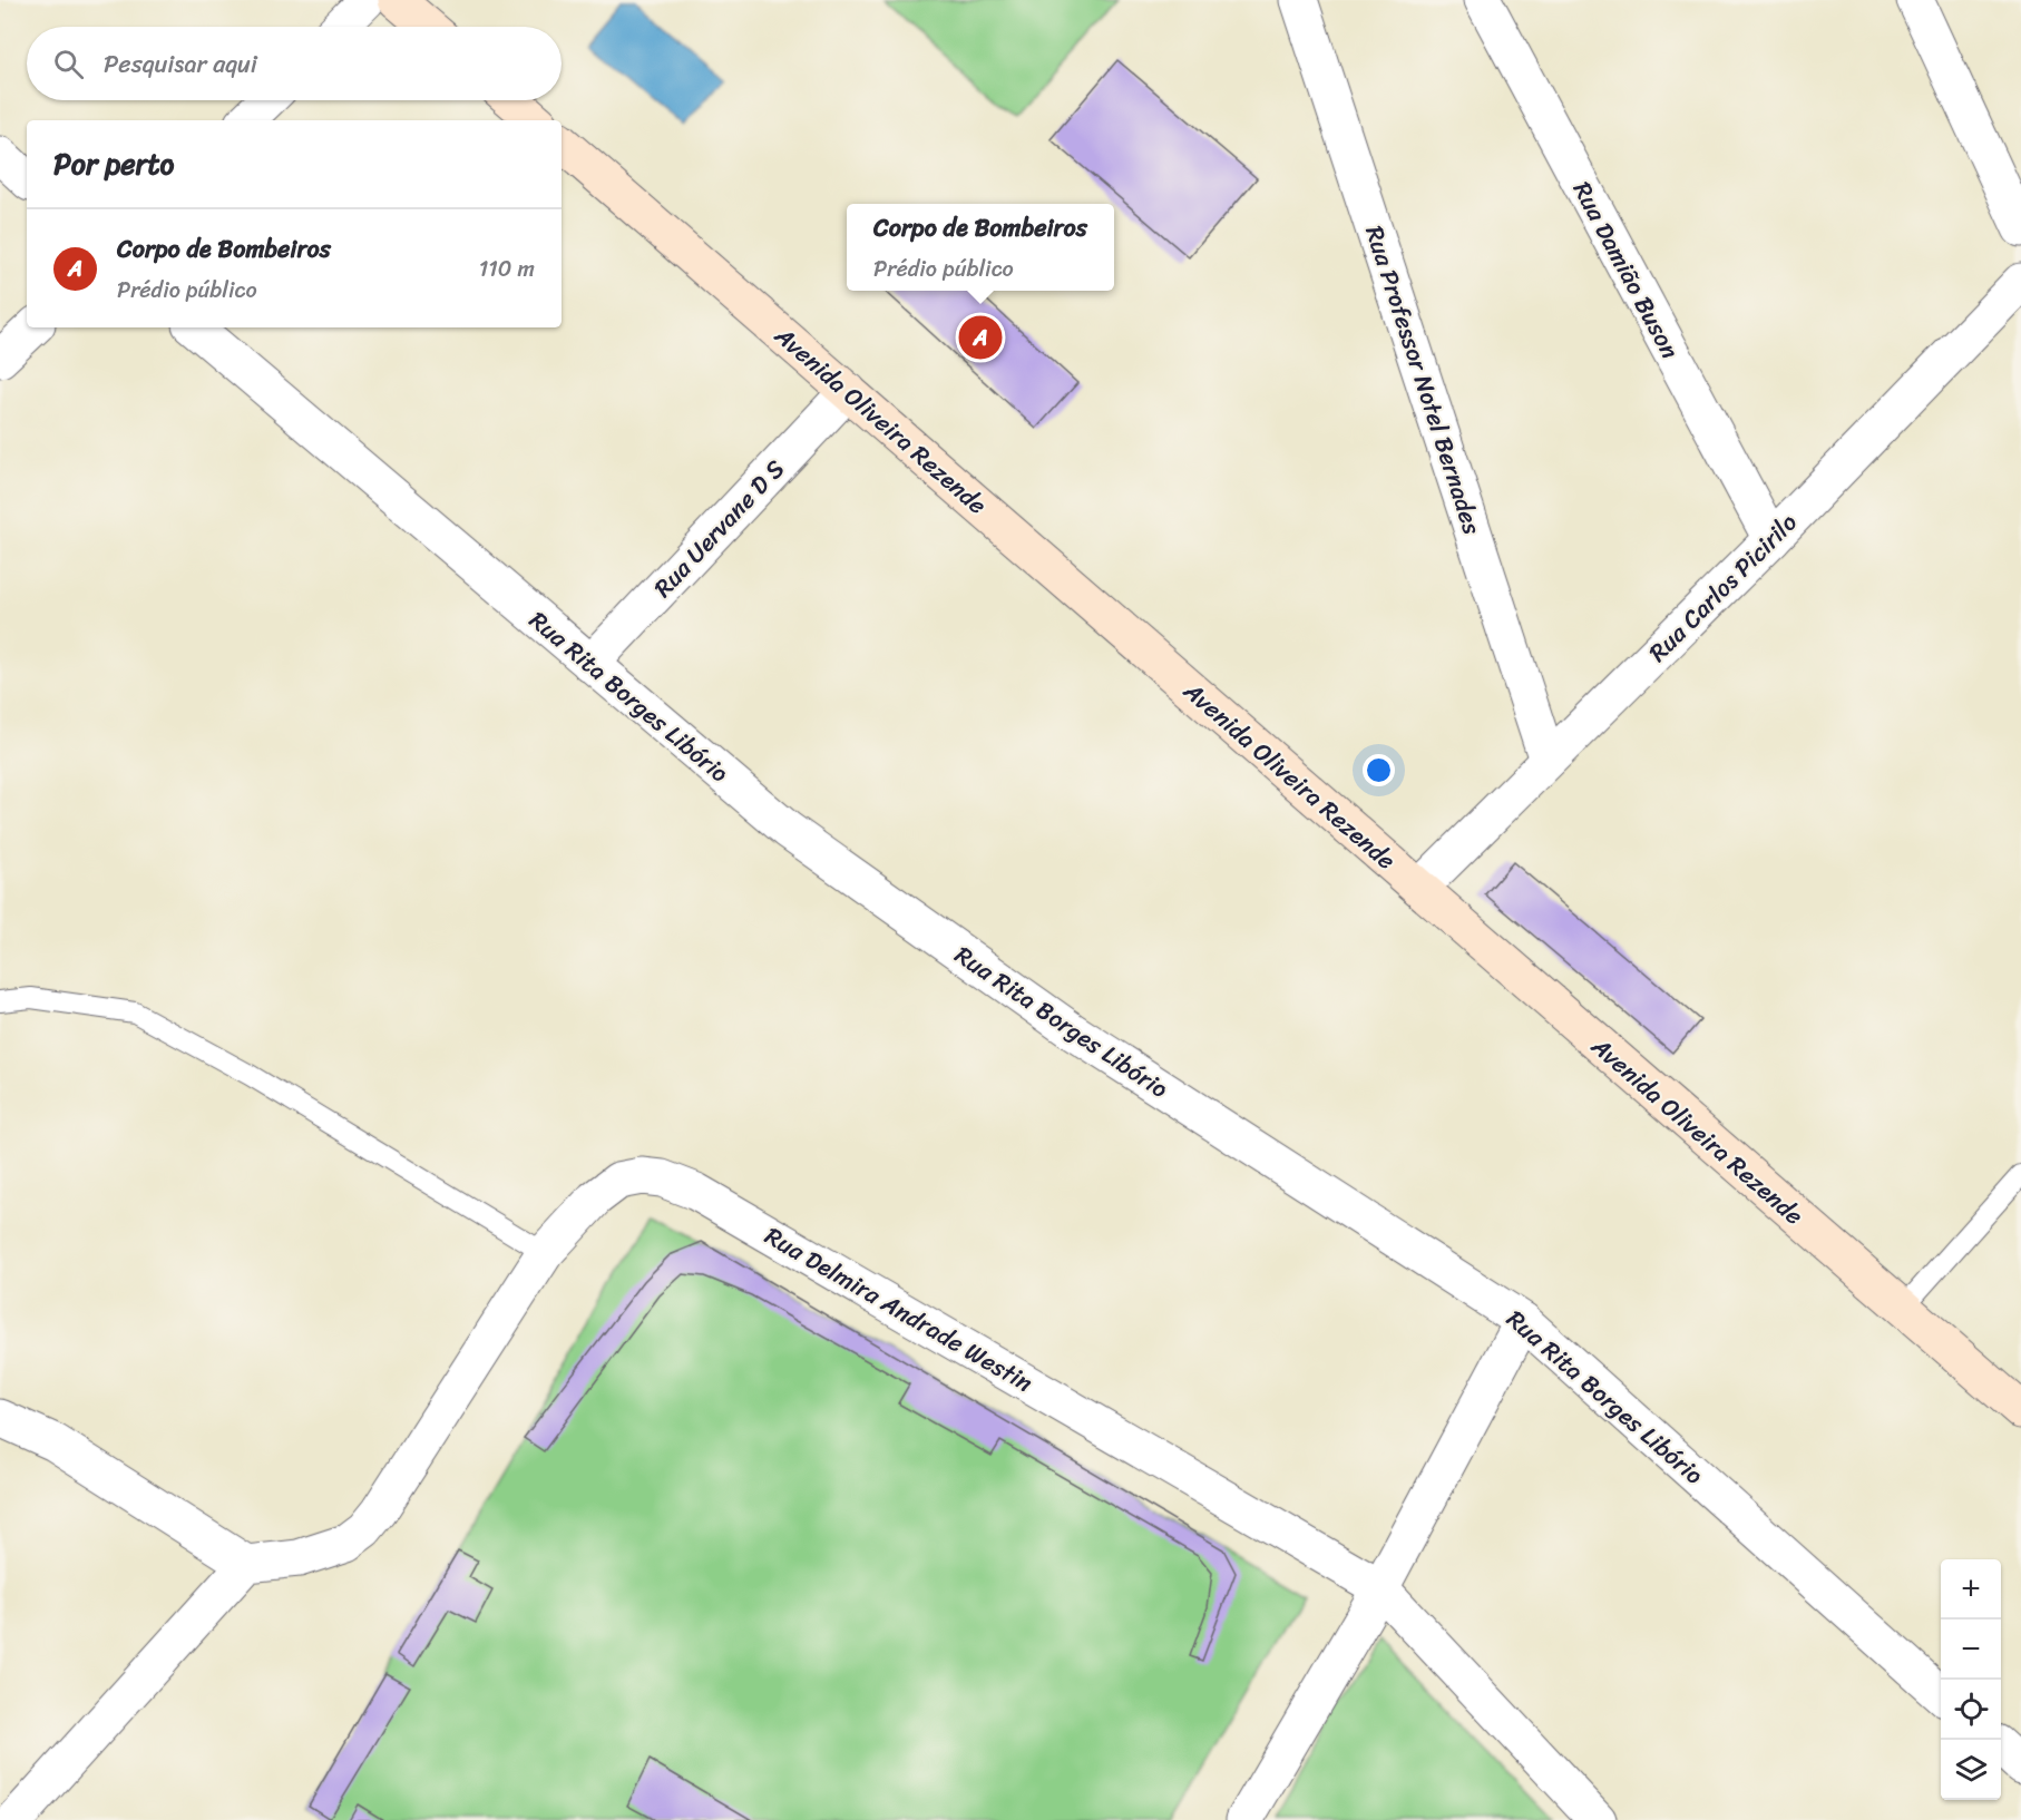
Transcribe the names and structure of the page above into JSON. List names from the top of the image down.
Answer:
{
  "streets": {
    "main road": ["Avenida Oliveira Rezende"],
    "street": [
      "Rua Damião Buson",
      "Rua Professor Notel Bernades",
      "Rua Uervane D S",
      "Rua Carlos Picirilo",
      "Rua Rita Borges Libório",
      "Rua Delmira Andrade Westin"
    ]
  },
  "crossings": [
    ["Rua Damião Buson", "Rua Carlos Picirilo"],
    ["Rua Professor Notel Bernades", "Rua Carlos Picirilo"],
    ["Avenida Oliveira Rezende", "Rua Uervane D S"],
    ["Avenida Oliveira Rezende", "Rua Carlos Picirilo"],
    ["Rua Uervane D S", "Rua Rita Borges Libório"]
  ],
  "page": {
    "search": "Pesquisar aqui",
    "heading": "Por perto",
    "popup": ["Corpo de Bombeiros", "Prédio público"],
    "list": [
      {
        "mark": "A",
        "name": "Corpo de Bombeiros",
        "note": "Prédio público",
        "value": "110 m"
      }
    ],
    "pins": "A",
    "map_buttons": ["+", "−"]
  }
}
